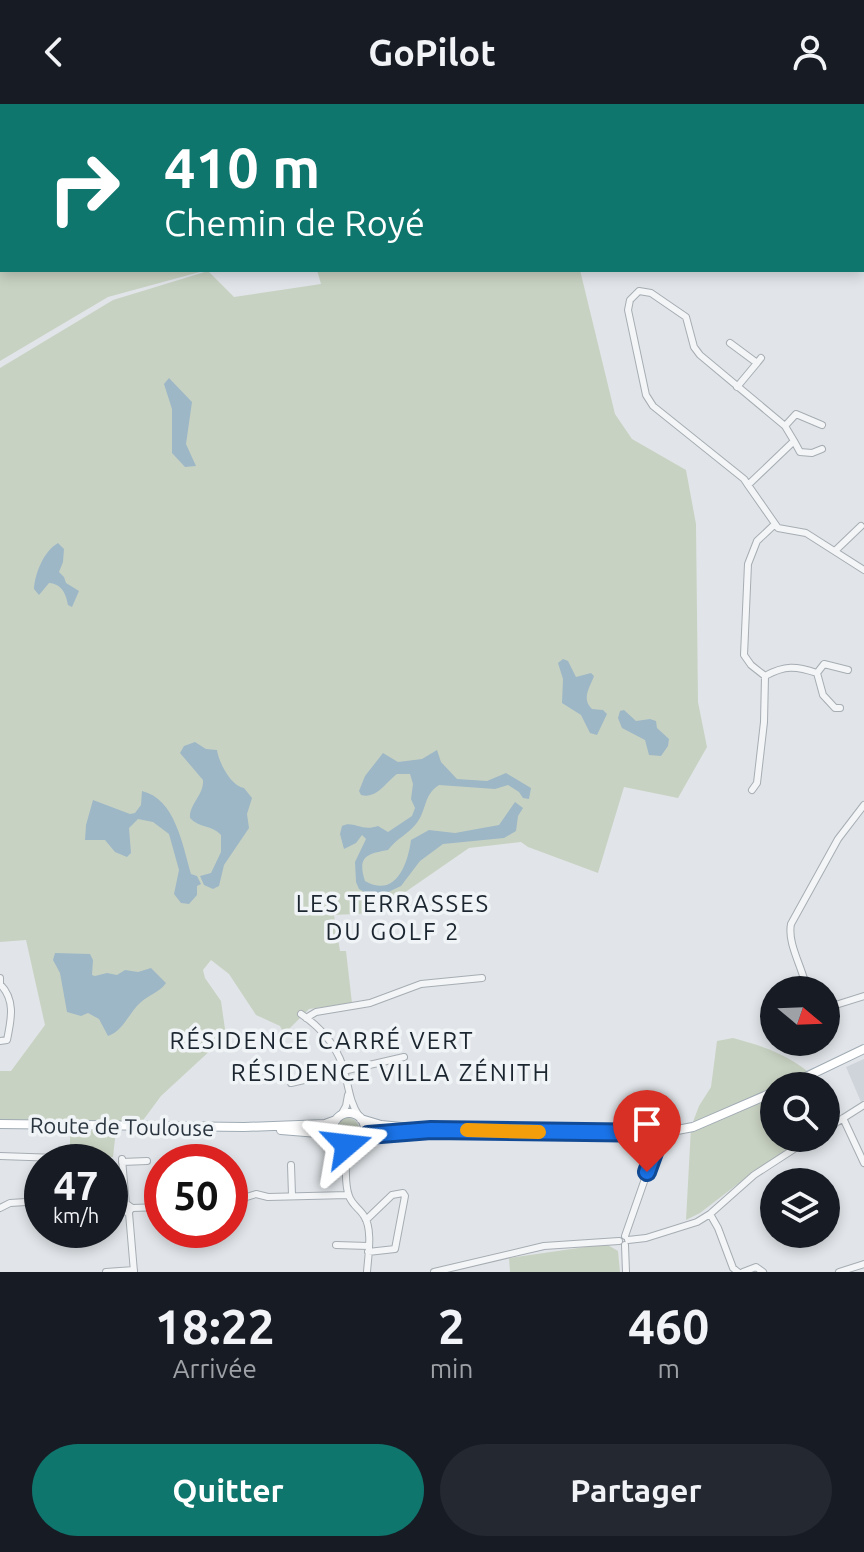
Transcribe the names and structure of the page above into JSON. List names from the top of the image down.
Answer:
{
  "streets": {
    "main road": ["Route de Toulouse"]
  },
  "districts": ["LES TERRASSES DU GOLF 2", "RÉSIDENCE CARRÉ VERT", "RÉSIDENCE VILLA ZÉNITH"],
  "north": "right",
  "page": {
    "header": "GoPilot",
    "turn": ["410 m", "Chemin de Royé"],
    "speed": "47 km/h",
    "limit": "50",
    "eta": [
      "18:22",
      "Arrivée",
      "2",
      "min",
      "460",
      "m"
    ],
    "buttons": ["Quitter", "Partager"]
  }
}
